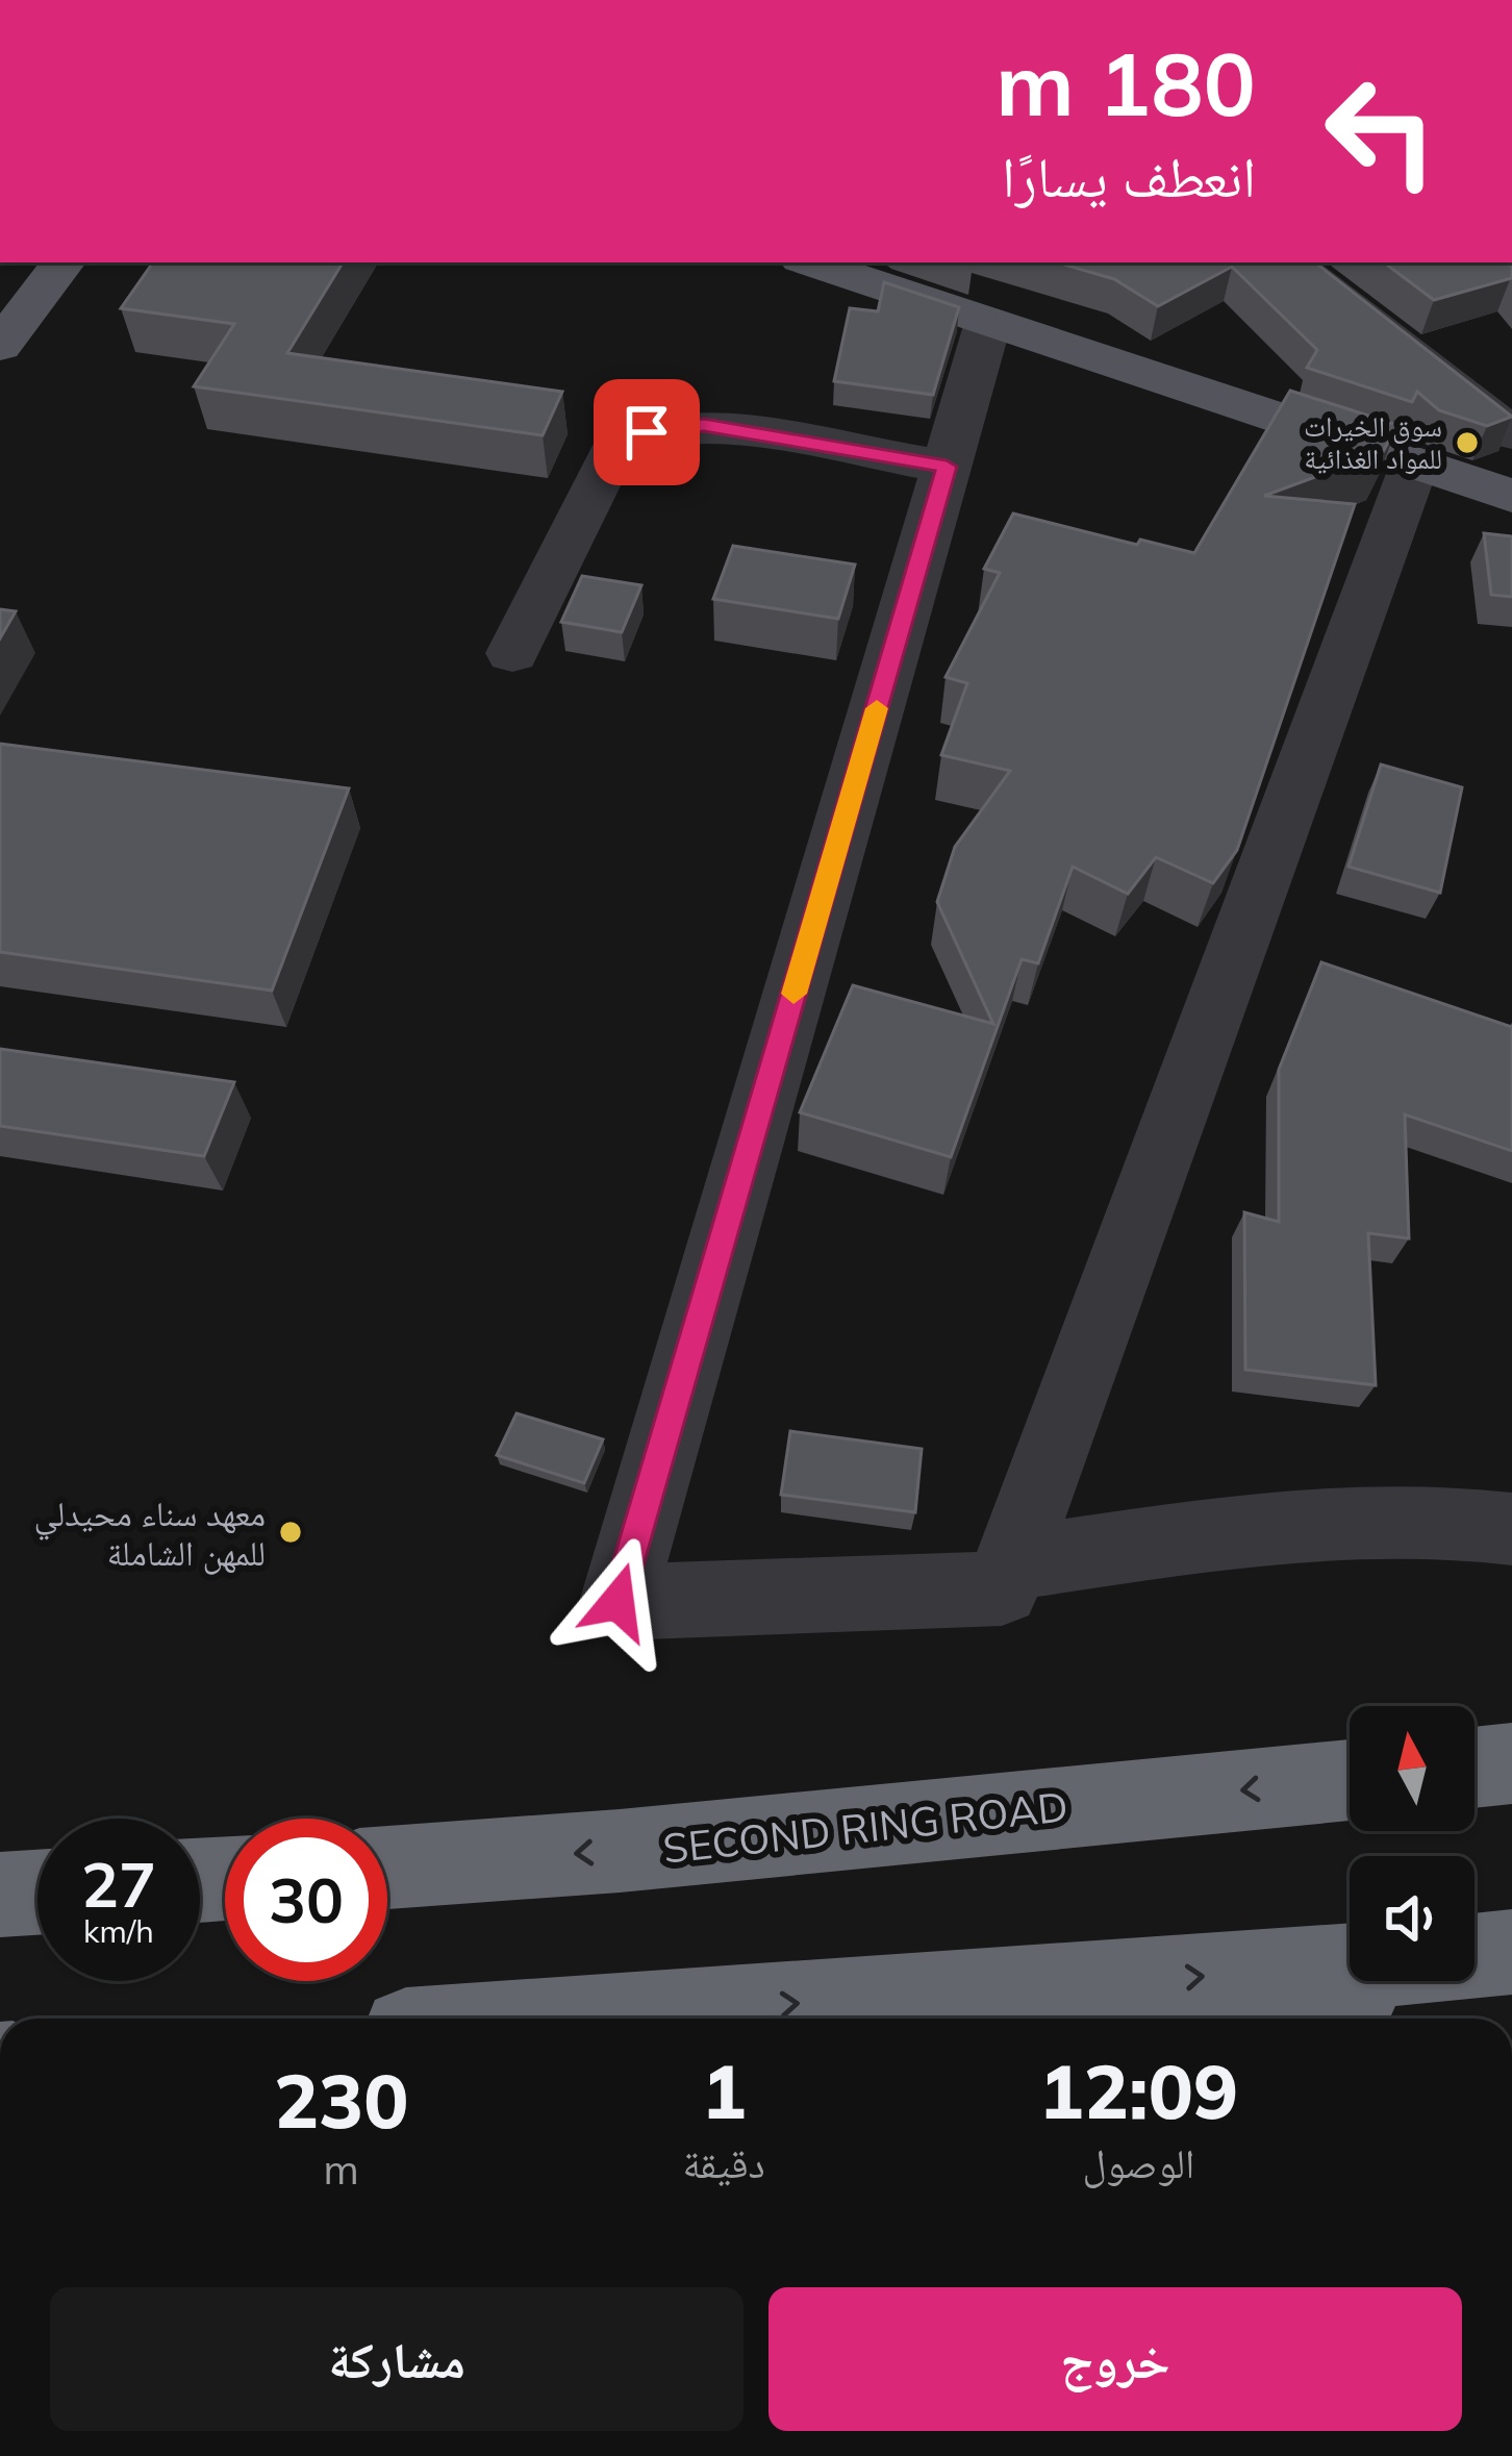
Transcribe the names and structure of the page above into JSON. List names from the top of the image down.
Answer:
{
  "streets": {
    "highway": ["SECOND RING ROAD"]
  },
  "places": ["سوق الخيرات للمواد الغذائية", "معهد سناء محيدلي للمهن الشاملة"],
  "north": "top",
  "page": {
    "turn": ["180 m", "انعطف يسارًا"],
    "speed": "27 km/h",
    "limit": "30",
    "eta": [
      "12:09",
      "الوصول",
      "1",
      "دقيقة",
      "230",
      "m"
    ],
    "buttons": ["خروج", "مشاركة"]
  }
}
